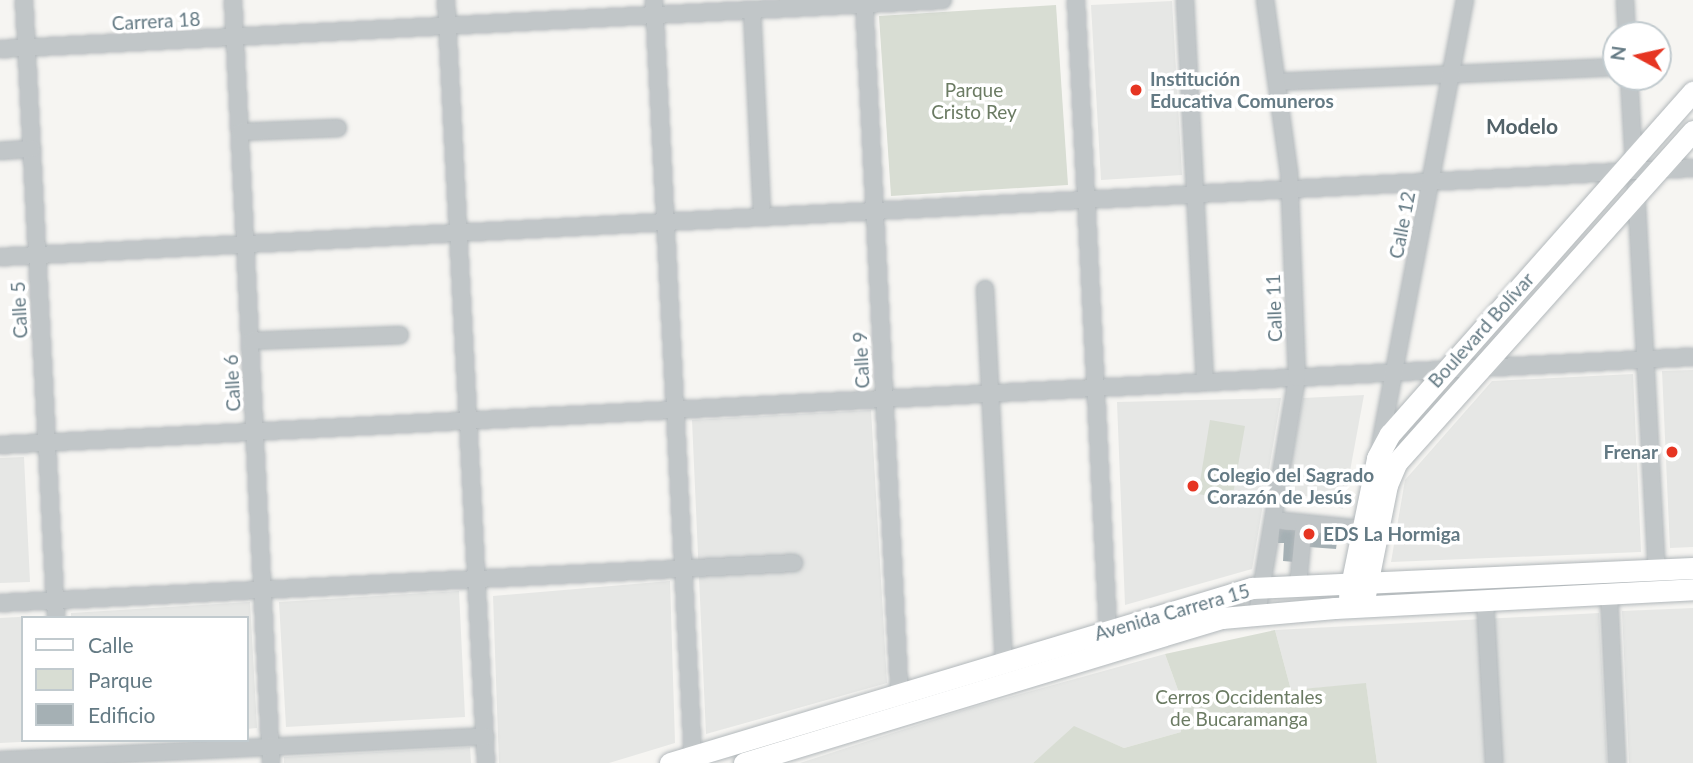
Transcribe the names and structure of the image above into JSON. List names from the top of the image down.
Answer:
{
  "streets": {
    "main road": ["Boulevard Bolívar", "Avenida Carrera 15"],
    "street": [
      "Carrera 18",
      "Calle 12",
      "Calle 11",
      "Calle 5",
      "Calle 9",
      "Calle 6"
    ]
  },
  "crossings": [
    ["Carrera 18", "Calle 5"],
    ["Carrera 18", "Calle 9"],
    ["Carrera 18", "Calle 6"],
    ["Calle 12", "Boulevard Bolívar"],
    ["Calle 11", "Avenida Carrera 15"],
    ["Boulevard Bolívar", "Avenida Carrera 15"],
    ["Calle 9", "Avenida Carrera 15"]
  ],
  "districts": ["Modelo"],
  "parks": ["Parque Cristo Rey", "Cerros Occidentales de Bucaramanga"],
  "places": [
    "Institución Educativa Comuneros",
    "Frenar",
    "Colegio del Sagrado Corazón de Jesús",
    "EDS La Hormiga"
  ],
  "legend": ["Calle", "Parque", "Edificio"],
  "north": "left"
}
